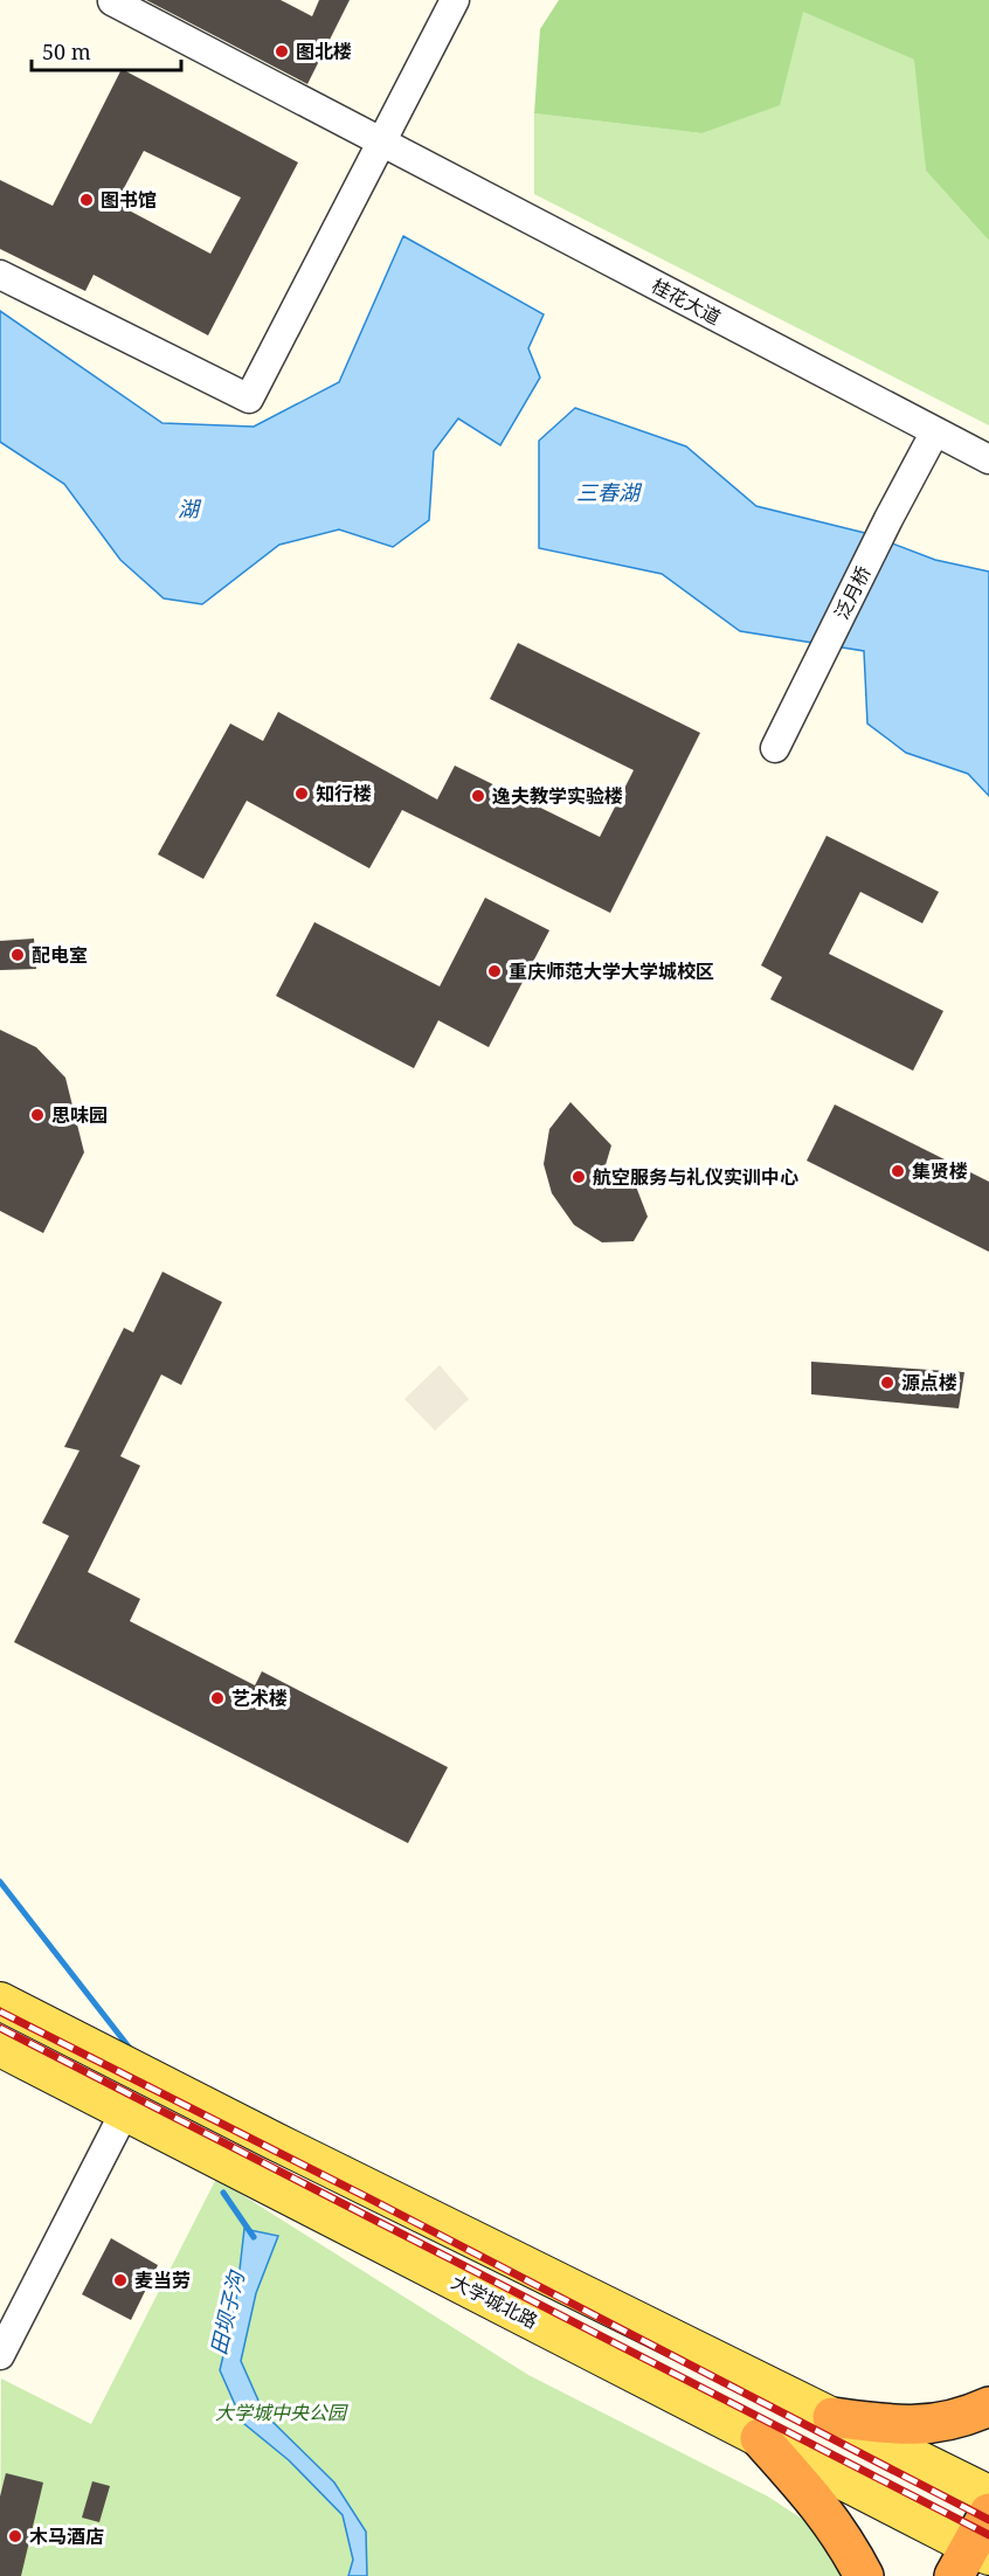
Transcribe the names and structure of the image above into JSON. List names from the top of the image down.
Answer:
{
  "streets": {
    "main road": ["大学城北路"],
    "street": ["桂花大道", "泛月桥"]
  },
  "crossings": [
    ["桂花大道", "泛月桥"]
  ],
  "water": ["三春湖", "湖", "田坝子沟"],
  "parks": ["大学城中央公园"],
  "places": [
    "图北楼",
    "图书馆",
    "知行楼",
    "逸夫教学实验楼",
    "配电室",
    "重庆师范大学大学城校区",
    "思味园",
    "集贤楼",
    "航空服务与礼仪实训中心",
    "源点楼",
    "艺术楼",
    "麦当劳",
    "木马酒店"
  ],
  "scale_bar": "50 m"
}
